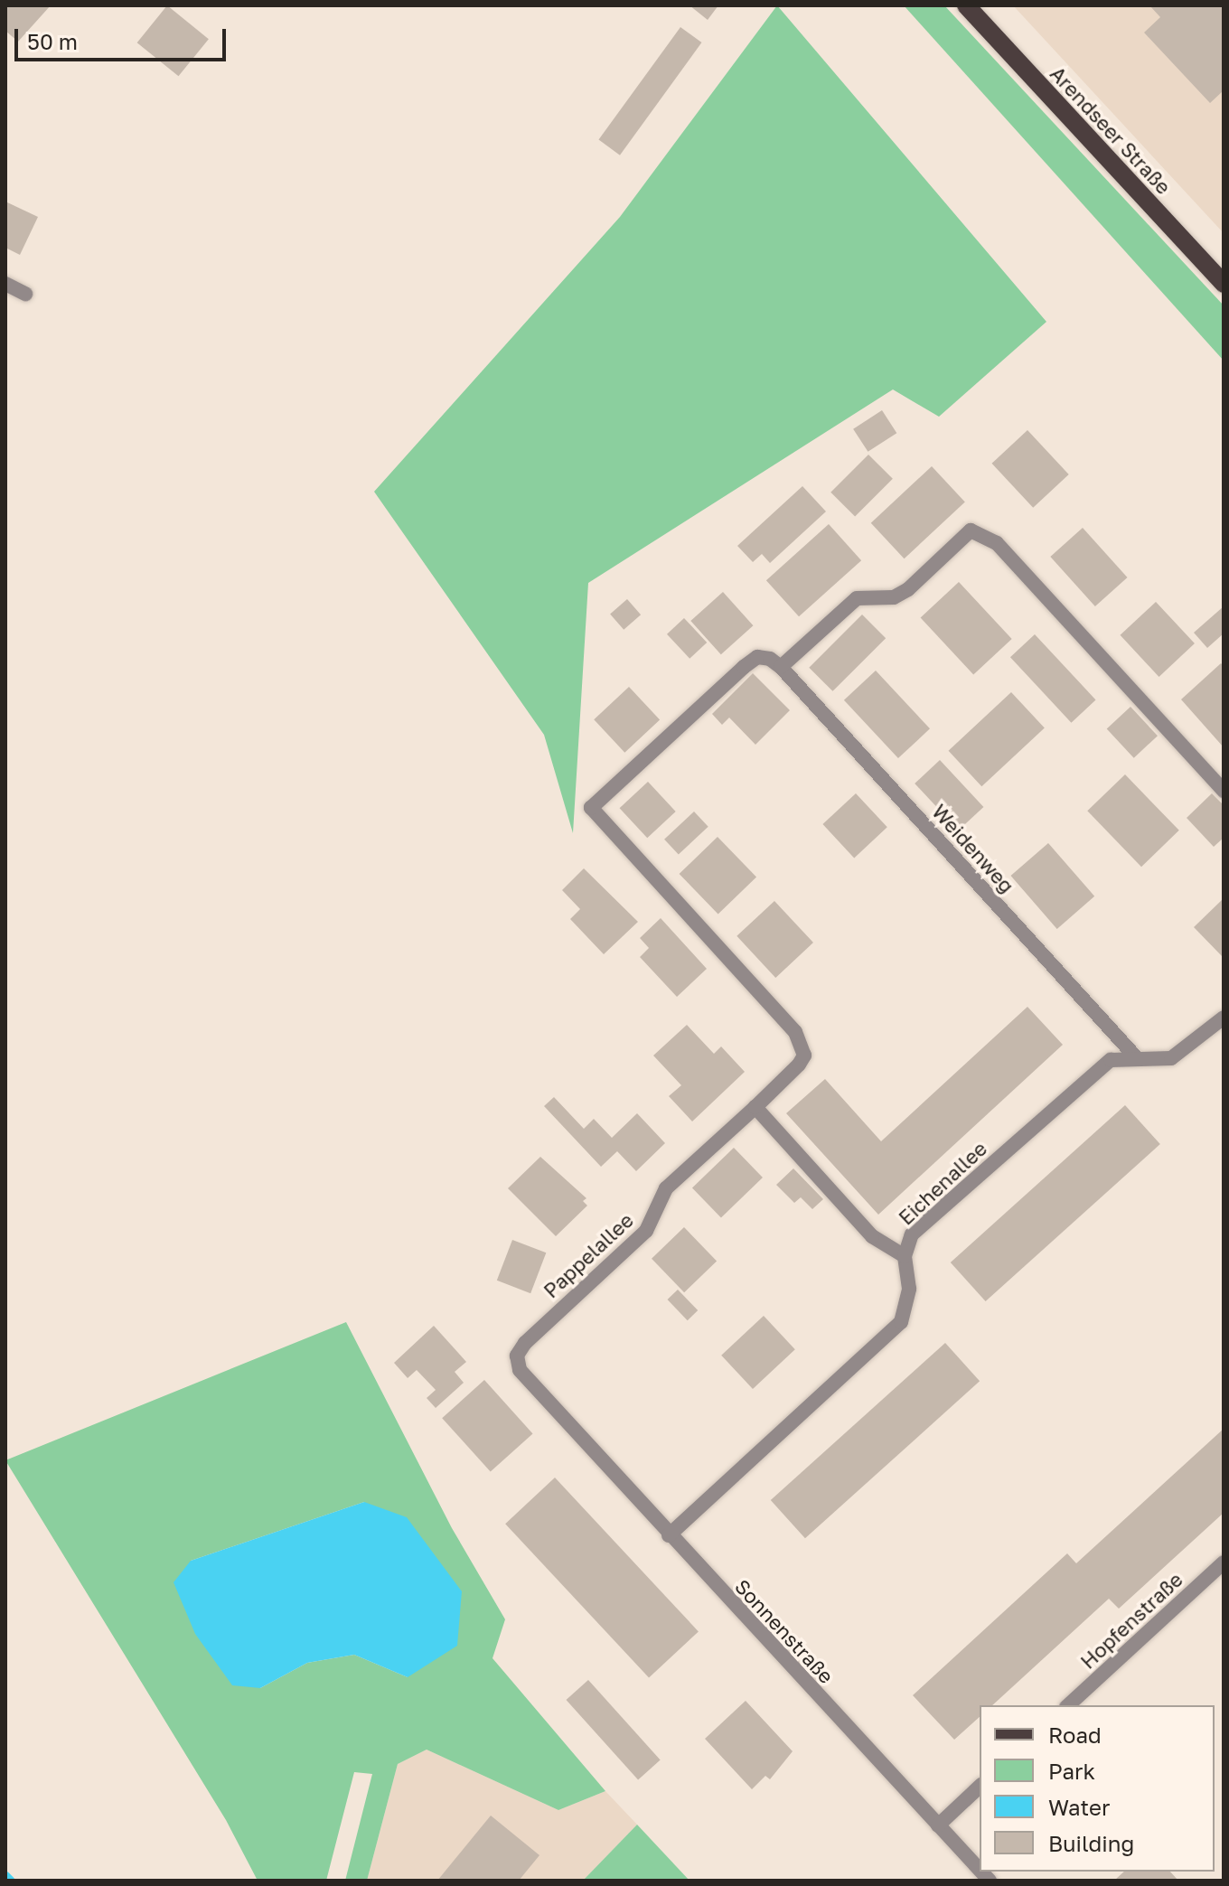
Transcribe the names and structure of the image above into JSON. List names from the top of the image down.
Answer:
{
  "streets": {
    "main road": ["Arendseer Straße"],
    "street": [
      "Weidenweg",
      "Eichenallee",
      "Pappelallee",
      "Hopfenstraße",
      "Sonnenstraße"
    ]
  },
  "crossings": [
    ["Weidenweg", "Eichenallee"],
    ["Weidenweg", "Pappelallee"],
    ["Eichenallee", "Sonnenstraße"],
    ["Pappelallee", "Sonnenstraße"]
  ],
  "legend": [
    "Road",
    "Park",
    "Water",
    "Building"
  ],
  "scale_bar": "50 m"
}
